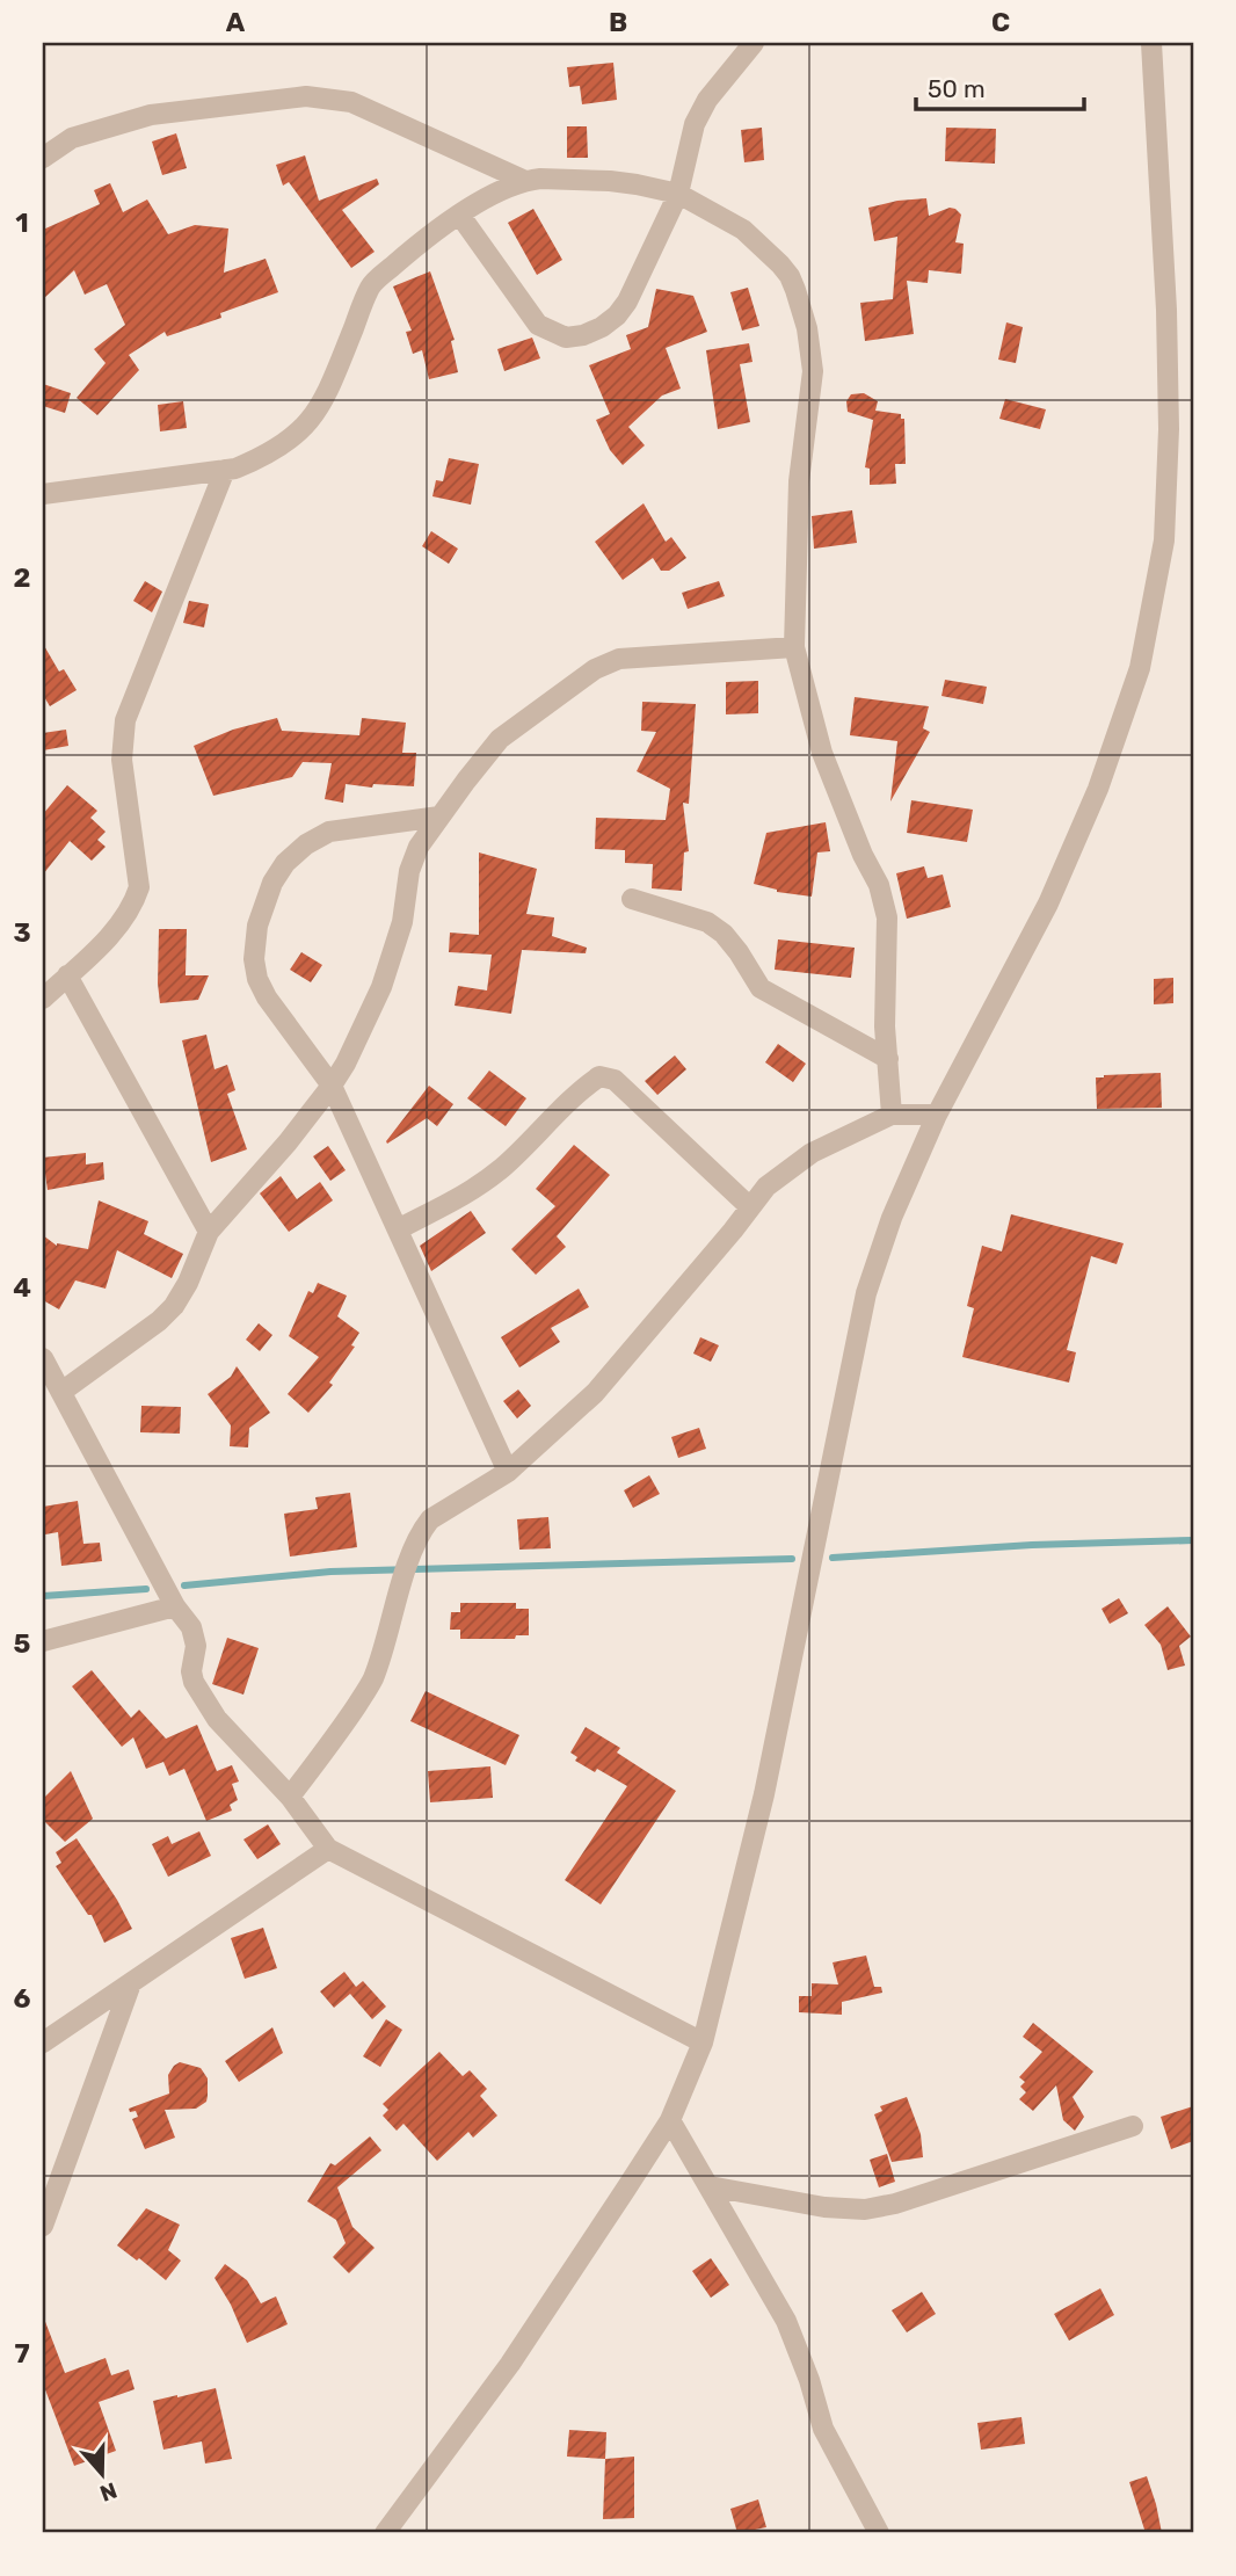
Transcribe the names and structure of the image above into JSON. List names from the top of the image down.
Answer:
{
  "scale_bar": "50 m",
  "north": "bottom",
  "grid": {
    "columns": ["A", "B", "C"],
    "rows": [
      "1",
      "2",
      "3",
      "4",
      "5",
      "6",
      "7"
    ]
  }
}
